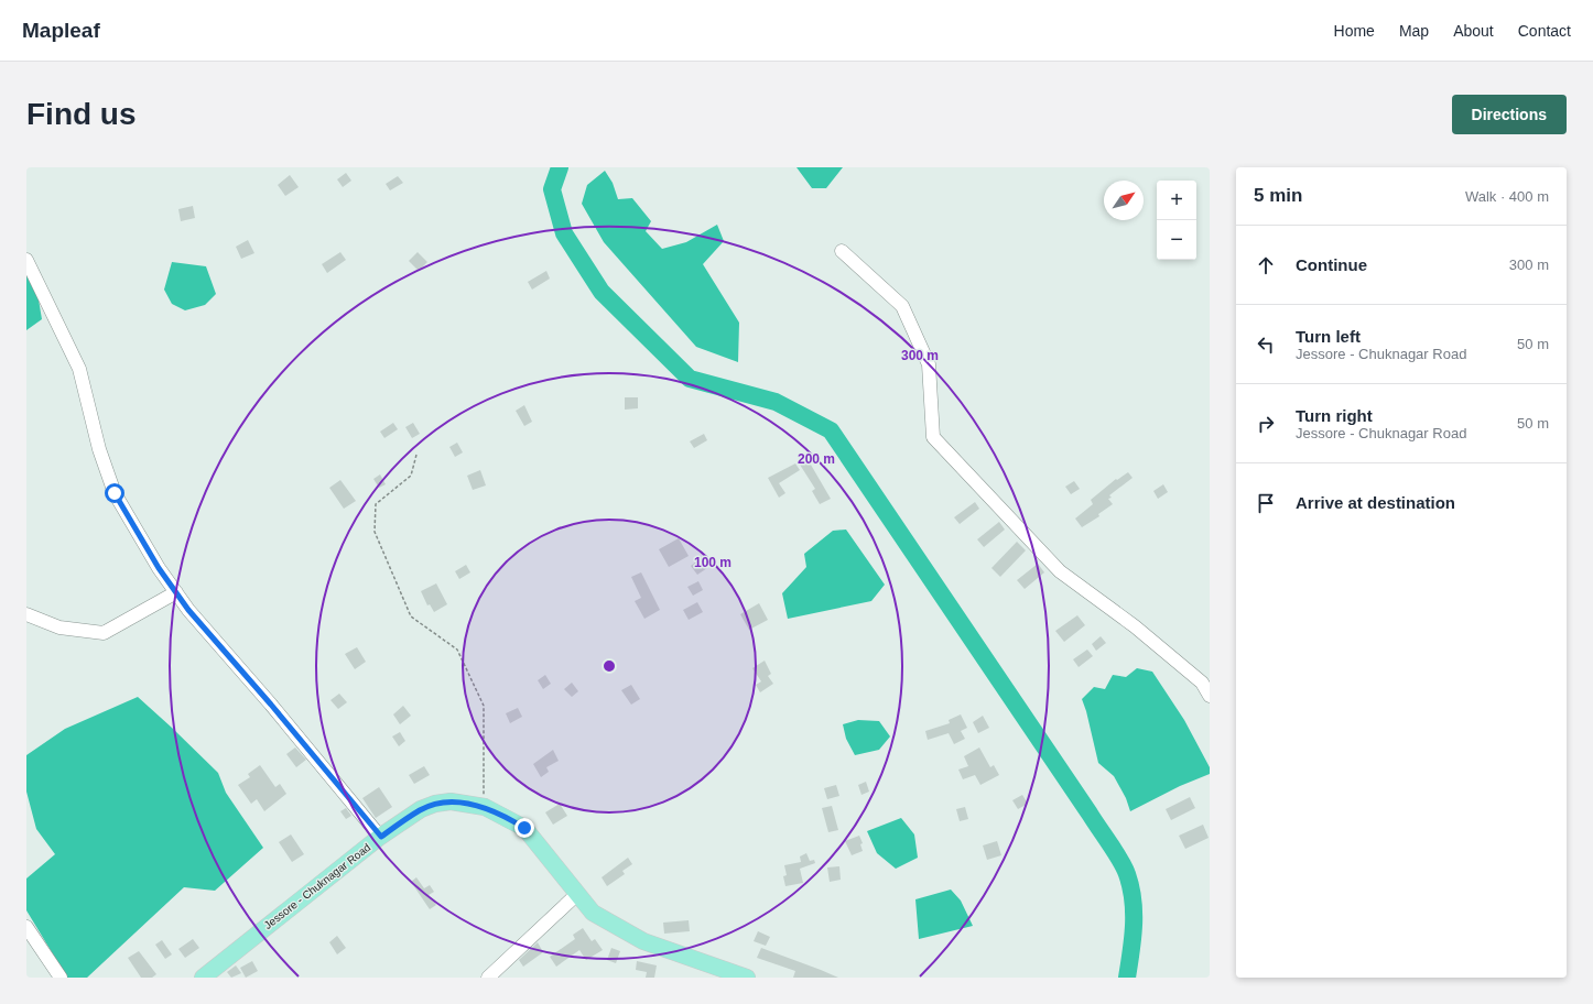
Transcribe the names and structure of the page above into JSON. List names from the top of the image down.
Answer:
{
  "streets": {
    "main road": ["Jessore - Chuknagar Road"]
  },
  "north": "top right",
  "page": {
    "header": "Mapleaf",
    "nav": [
      "Home",
      "Map",
      "About",
      "Contact"
    ],
    "buttons": "Directions",
    "title": "Find us",
    "heading": ["5 min", "Walk · 400 m"],
    "map_buttons": ["+", "−"],
    "list": [
      ["Continue", "300 m"],
      ["Turn left", "Jessore - Chuknagar Road", "50 m"],
      ["Turn right", "Jessore - Chuknagar Road", "50 m"],
      "Arrive at destination"
    ]
  },
  "rings": ["300 m", "200 m", "100 m"]
}
